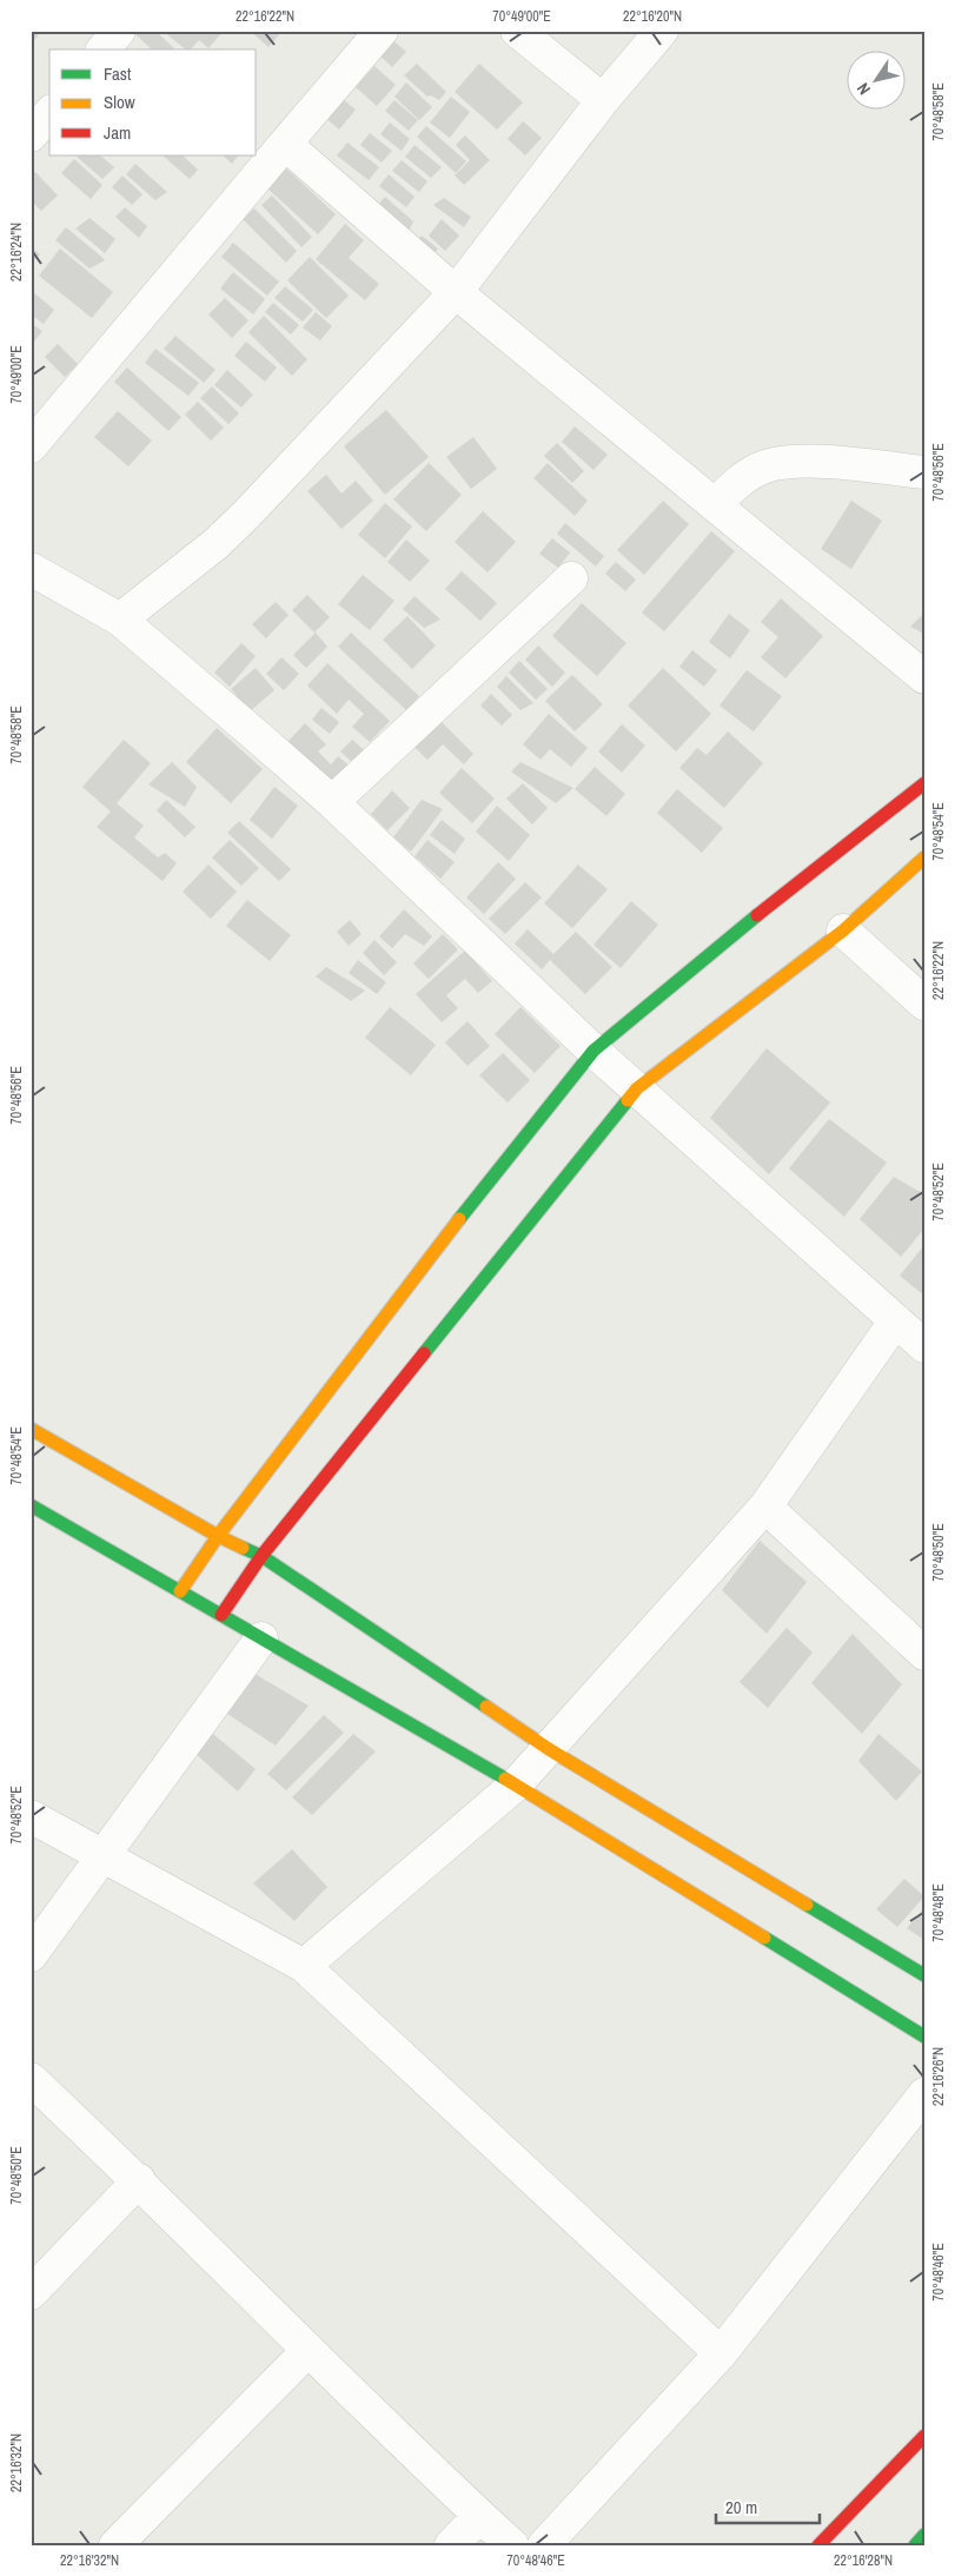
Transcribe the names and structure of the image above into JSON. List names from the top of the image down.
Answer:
{
  "legend": ["Fast", "Slow", "Jam"],
  "scale_bar": "20 m",
  "north": "bottom left",
  "coordinates": [
    "22°16'22\"N",
    "70°49'00\"E",
    "22°16'20\"N",
    "70°48'58\"E",
    "22°16'24\"N",
    "70°48'56\"E",
    "70°48'54\"E",
    "70°48'52\"E",
    "70°48'50\"E",
    "70°48'48\"E",
    "22°16'26\"N",
    "70°48'46\"E",
    "22°16'32\"N",
    "22°16'28\"N"
  ]
}
